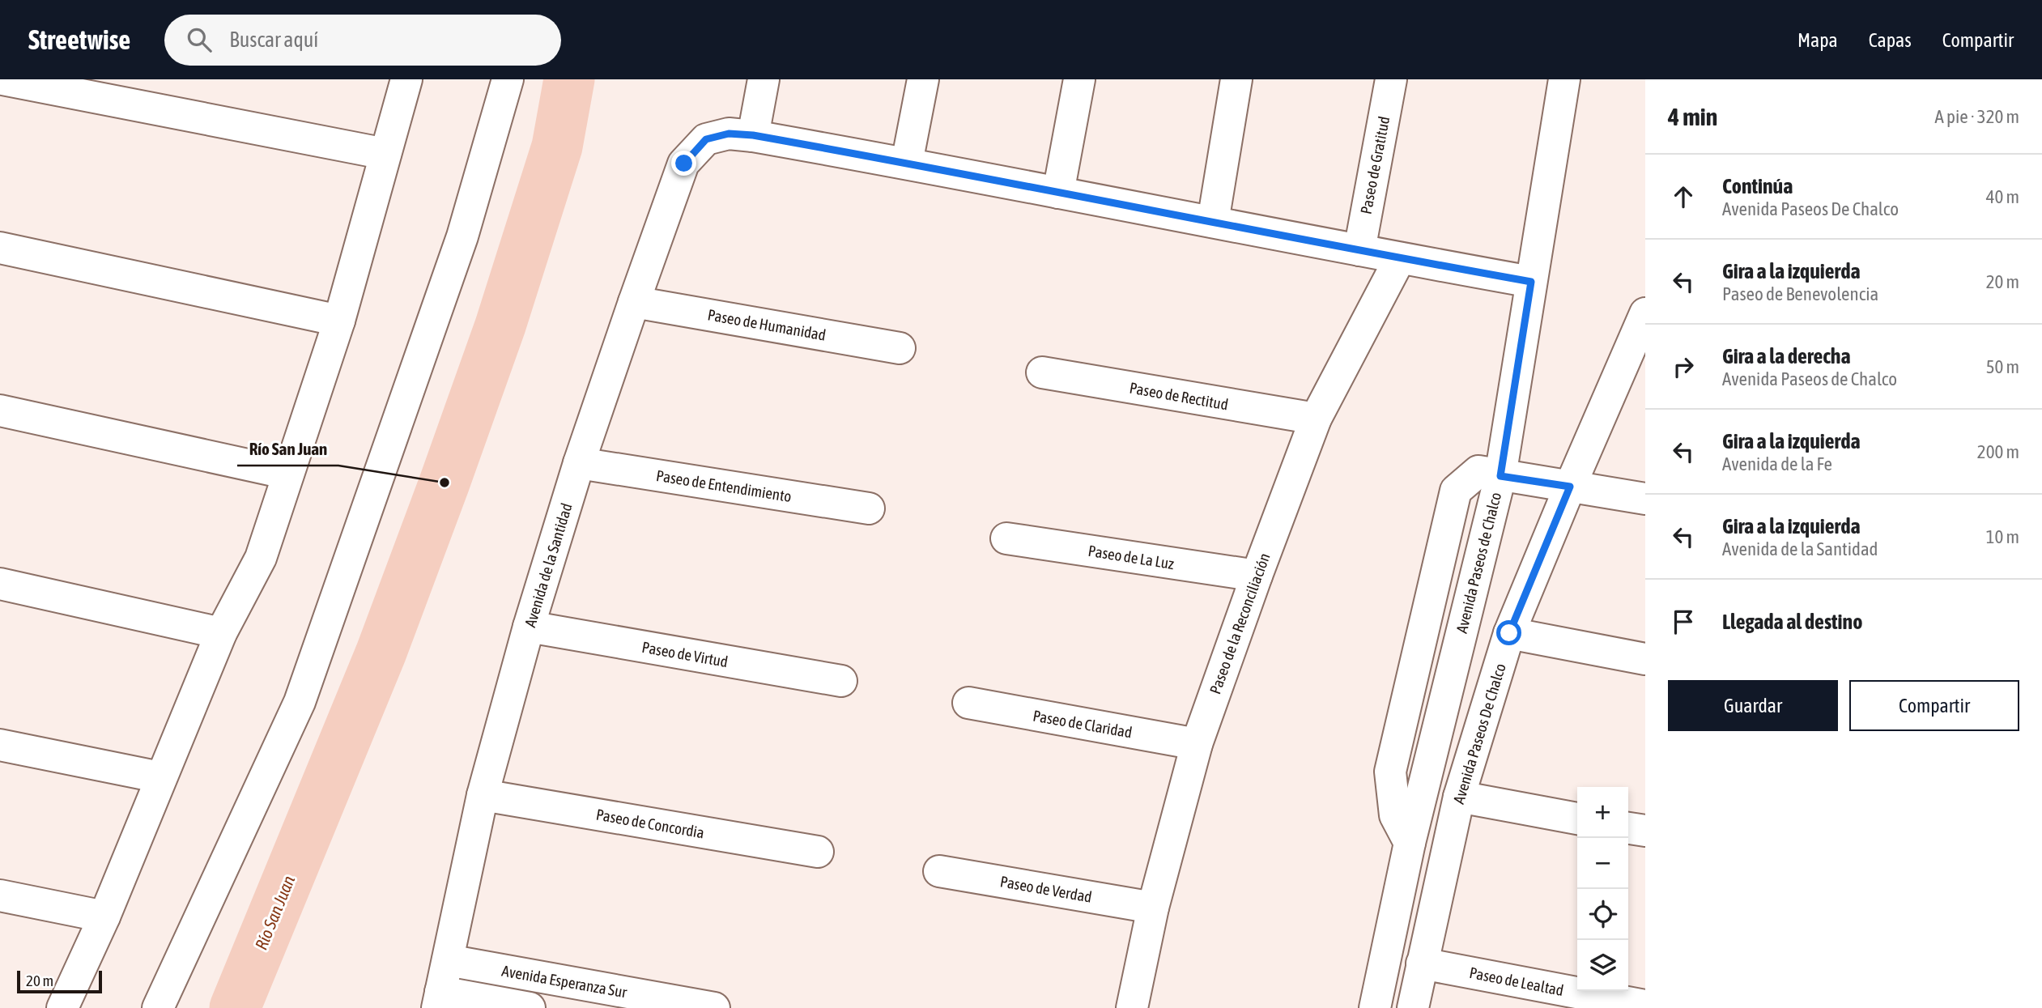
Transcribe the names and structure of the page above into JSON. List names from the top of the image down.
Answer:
{
  "streets": {
    "street": [
      "Paseo de Gratitud",
      "Paseo de Humanidad",
      "Paseo de Rectitud",
      "Paseo de Entendimiento",
      "Paseo de La Luz",
      "Avenida Paseos de Chalco",
      "Avenida de la Santidad",
      "Paseo de la Reconciliación",
      "Paseo de Virtud",
      "Paseo de Claridad",
      "Avenida Paseos De Chalco",
      "Paseo de Concordia",
      "Paseo de Verdad",
      "Avenida Esperanza Sur",
      "Paseo de Lealtad"
    ]
  },
  "crossings": [
    ["Paseo de Humanidad", "Avenida de la Santidad"],
    ["Paseo de Rectitud", "Paseo de la Reconciliación"],
    ["Paseo de Entendimiento", "Avenida de la Santidad"],
    ["Paseo de La Luz", "Paseo de la Reconciliación"],
    ["Avenida de la Santidad", "Paseo de Virtud"],
    ["Avenida de la Santidad", "Paseo de Concordia"],
    ["Avenida de la Santidad", "Avenida Esperanza Sur"],
    ["Paseo de la Reconciliación", "Paseo de Claridad"],
    ["Paseo de la Reconciliación", "Paseo de Verdad"],
    ["Avenida Paseos De Chalco", "Paseo de Lealtad"]
  ],
  "water": ["Río San Juan"],
  "places": ["Río San Juan"],
  "scale_bar": "20 m",
  "page": {
    "header": "Streetwise",
    "search": "Buscar aquí",
    "nav": ["Mapa", "Capas", "Compartir"],
    "heading": ["4 min", "A pie · 320 m"],
    "list": [
      ["Continúa", "Avenida Paseos De Chalco", "40 m"],
      ["Gira a la izquierda", "Paseo de Benevolencia", "20 m"],
      ["Gira a la derecha", "Avenida Paseos de Chalco", "50 m"],
      ["Gira a la izquierda", "Avenida de la Fe", "200 m"],
      ["Gira a la izquierda", "Avenida de la Santidad", "10 m"],
      "Llegada al destino"
    ],
    "buttons": ["Guardar", "Compartir"],
    "map_buttons": ["+", "−"],
    "scale": "20 m"
  }
}
